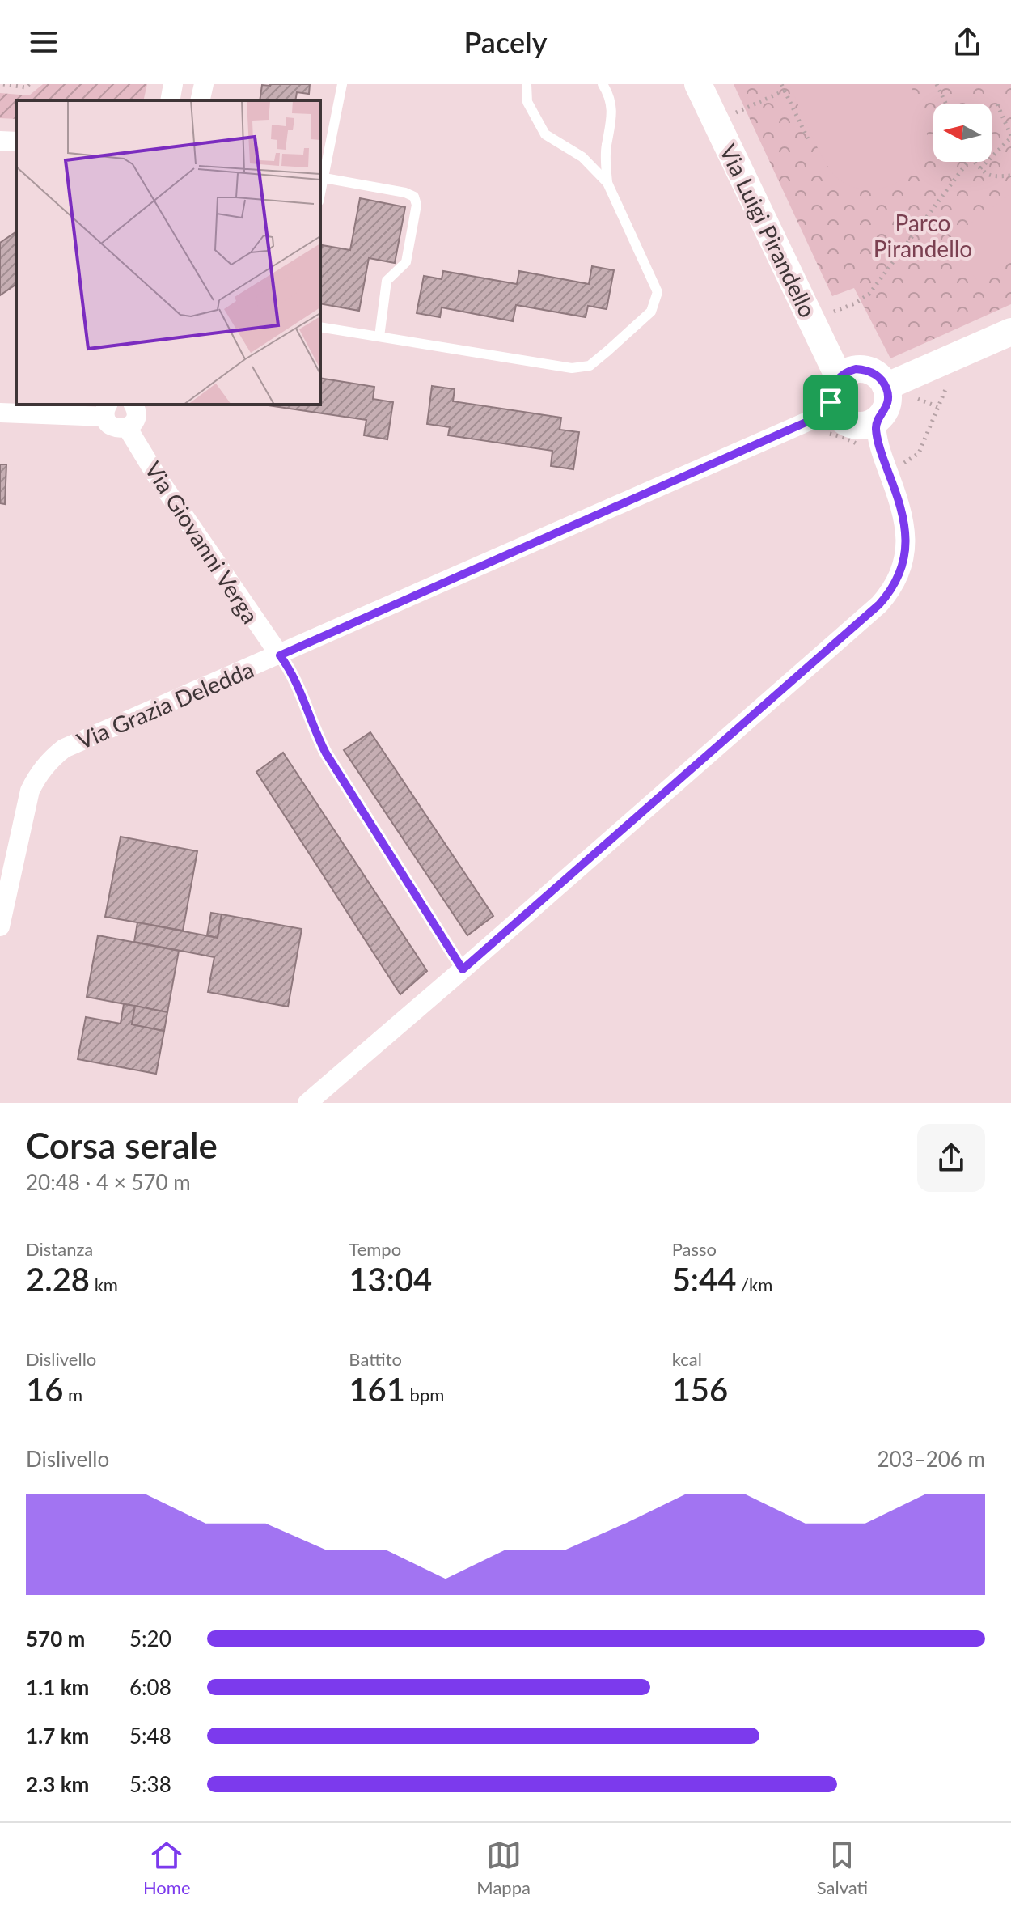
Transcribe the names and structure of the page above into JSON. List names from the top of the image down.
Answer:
{
  "streets": {
    "street": ["Via Luigi Pirandello", "Via Giovanni Verga", "Via Grazia Deledda"]
  },
  "crossings": [
    ["Via Luigi Pirandello", "Via Grazia Deledda"],
    ["Via Giovanni Verga", "Via Grazia Deledda"]
  ],
  "parks": ["Parco Pirandello"],
  "north": "left",
  "page": {
    "header": "Pacely",
    "heading": ["Corsa serale", "20:48 · 4 × 570 m"],
    "stats": [
      ["Distanza", "2.28 km"],
      ["Tempo", "13:04"],
      ["Passo", "5:44 /km"],
      ["Dislivello", "16 m"],
      ["Battito", "161 bpm"],
      ["kcal", "156"]
    ],
    "chart": ["Dislivello", "203–206 m"],
    "list": [
      {
        "name": "570 m",
        "note": "5:20"
      },
      {
        "name": "1.1 km",
        "note": "6:08"
      },
      {
        "name": "1.7 km",
        "note": "5:48"
      },
      {
        "name": "2.3 km",
        "note": "5:38"
      }
    ],
    "tabs": ["Home", "Mappa", "Salvati"]
  }
}
